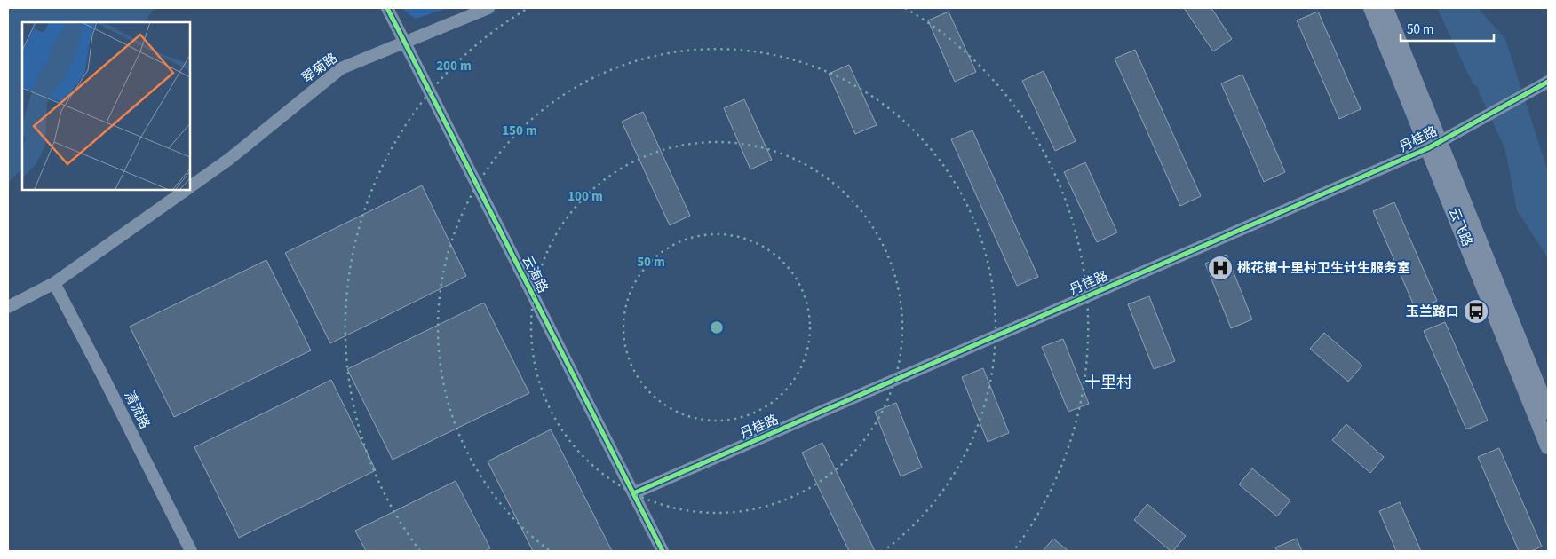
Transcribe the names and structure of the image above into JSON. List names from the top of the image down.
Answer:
{
  "streets": {
    "main road": ["云飞路"],
    "street": [
      "翠菊路",
      "丹桂路",
      "云海路",
      "清流路"
    ]
  },
  "crossings": [
    ["翠菊路", "云海路"],
    ["翠菊路", "清流路"],
    ["丹桂路", "云飞路"],
    ["丹桂路", "云海路"]
  ],
  "districts": ["十里村"],
  "places": {
    "hospital": ["桃花镇十里村卫生计生服务室"],
    "bus stop": ["玉兰路口"]
  },
  "scale_bar": "50 m",
  "rings": [
    "200 m",
    "150 m",
    "100 m",
    "50 m"
  ]
}
